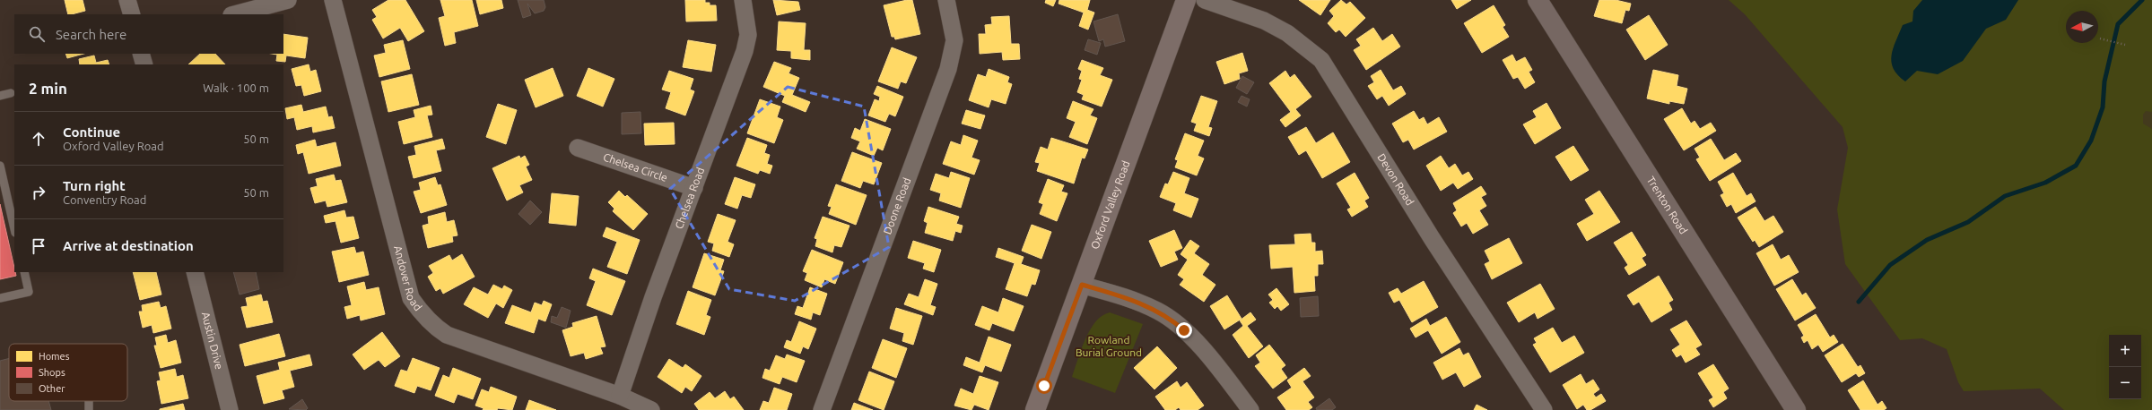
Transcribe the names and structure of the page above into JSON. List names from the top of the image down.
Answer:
{
  "streets": {
    "main road": ["Oxford Valley Road", "Trenton Road"],
    "street": [
      "Chelsea Circle",
      "Devon Road",
      "Chelsea Road",
      "Doone Road",
      "Andover Road",
      "Austin Drive"
    ]
  },
  "crossings": [
    ["Chelsea Circle", "Chelsea Road"],
    ["Chelsea Road", "Andover Road"]
  ],
  "parks": ["Rowland Burial Ground"],
  "legend": ["Homes", "Shops", "Other"],
  "north": "left",
  "page": {
    "search": "Search here",
    "heading": ["2 min", "Walk · 100 m"],
    "list": [
      ["Continue", "Oxford Valley Road", "50 m"],
      ["Turn right", "Conventry Road", "50 m"],
      "Arrive at destination"
    ],
    "map_buttons": ["+", "−"]
  }
}
